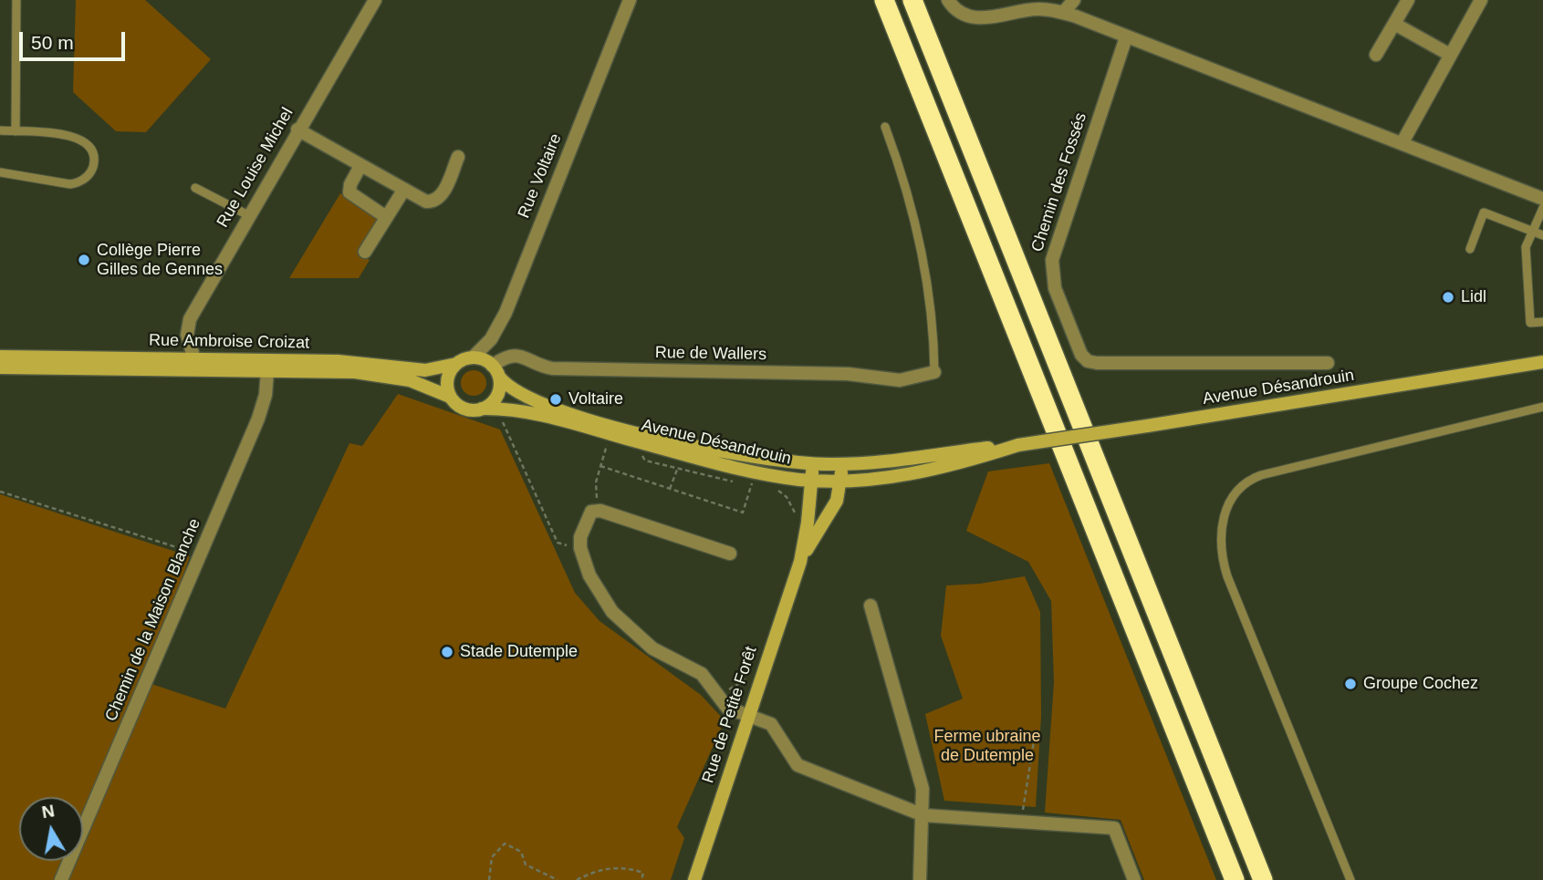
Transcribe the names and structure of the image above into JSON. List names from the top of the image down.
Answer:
{
  "streets": {
    "main road": ["Rue Ambroise Croizat", "Avenue Désandrouin", "Rue de Petite Forêt"],
    "street": [
      "Rue Louise Michel",
      "Rue Voltaire",
      "Chemin des Fossés",
      "Rue de Wallers",
      "Chemin de la Maison Blanche"
    ]
  },
  "crossings": [
    ["Rue Louise Michel", "Rue Ambroise Croizat"],
    ["Rue Voltaire", "Rue Ambroise Croizat"],
    ["Rue Voltaire", "Rue de Wallers"],
    ["Rue Voltaire", "Avenue Désandrouin"],
    ["Rue Ambroise Croizat", "Rue de Wallers"],
    ["Rue Ambroise Croizat", "Avenue Désandrouin"],
    ["Rue Ambroise Croizat", "Chemin de la Maison Blanche"],
    ["Rue de Wallers", "Avenue Désandrouin"],
    ["Avenue Désandrouin", "Rue de Petite Forêt"]
  ],
  "parks": ["Ferme ubraine de Dutemple"],
  "places": [
    "Collège Pierre Gilles de Gennes",
    "Lidl",
    "Voltaire",
    "Stade Dutemple",
    "Groupe Cochez"
  ],
  "scale_bar": "50 m",
  "north": "top"
}
